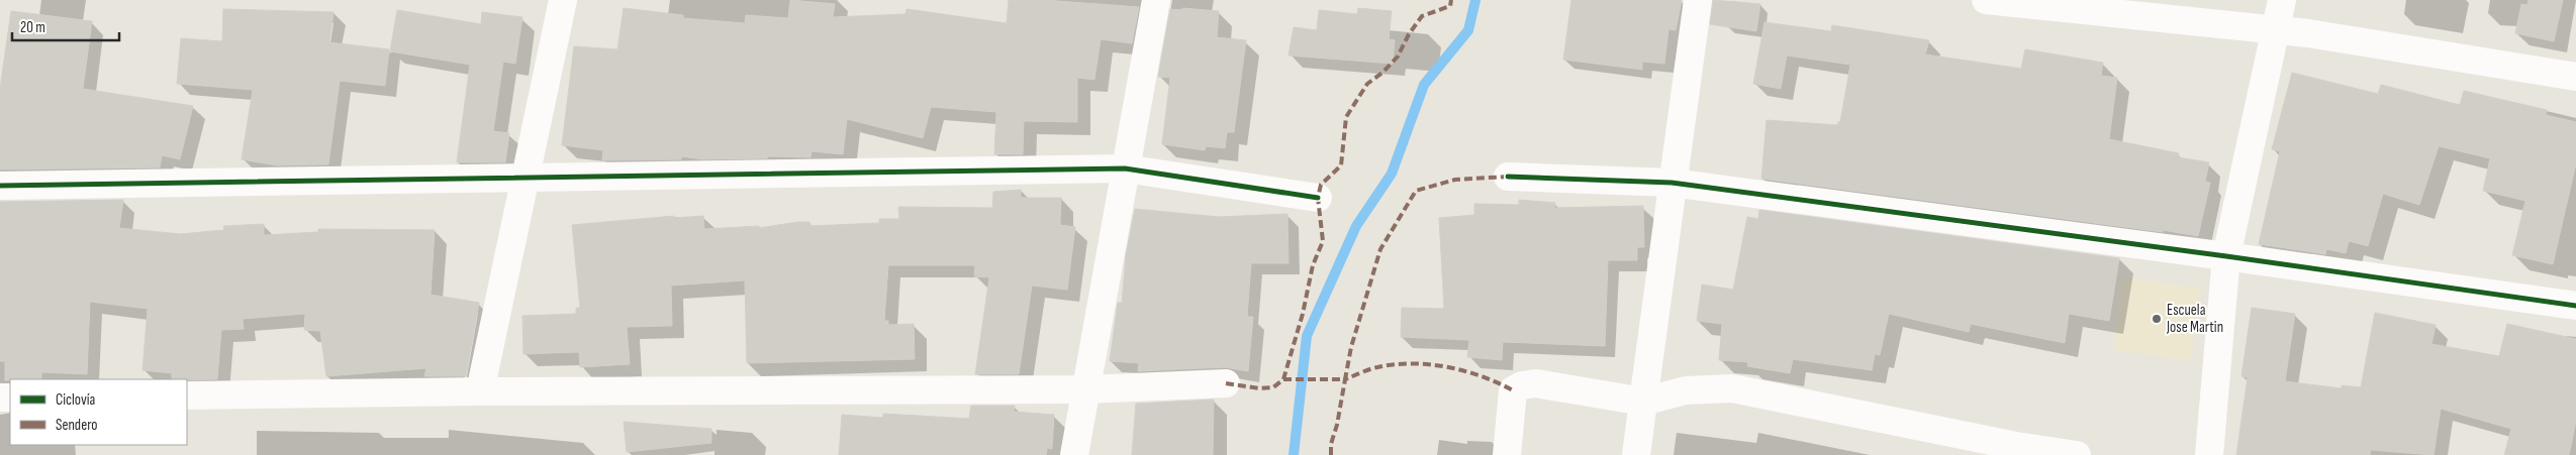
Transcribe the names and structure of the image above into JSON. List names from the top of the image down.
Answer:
{
  "places": ["Escuela Jose Martin"],
  "legend": ["Ciclovía", "Sendero"],
  "scale_bar": "20 m"
}
